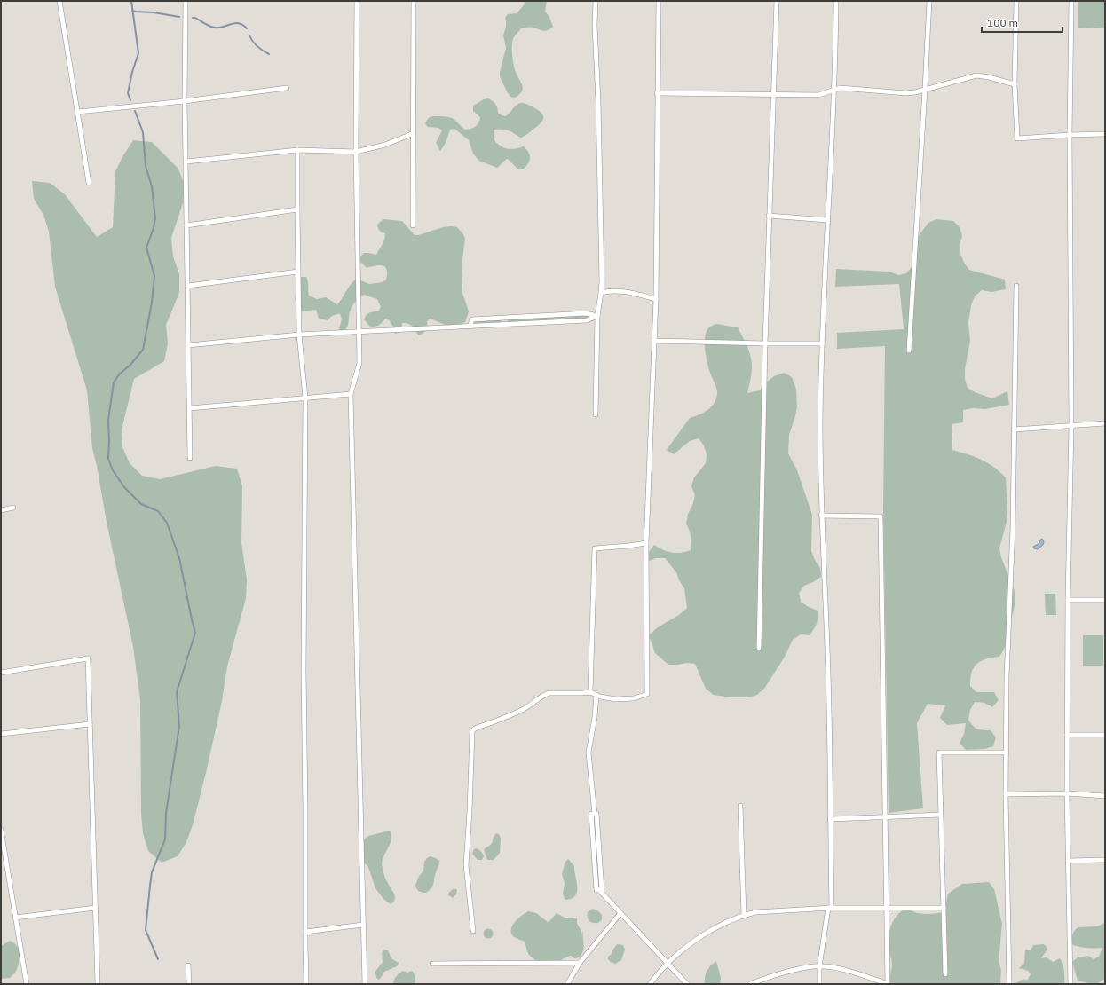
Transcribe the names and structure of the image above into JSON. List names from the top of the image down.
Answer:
{
  "scale_bar": "100 m"
}
